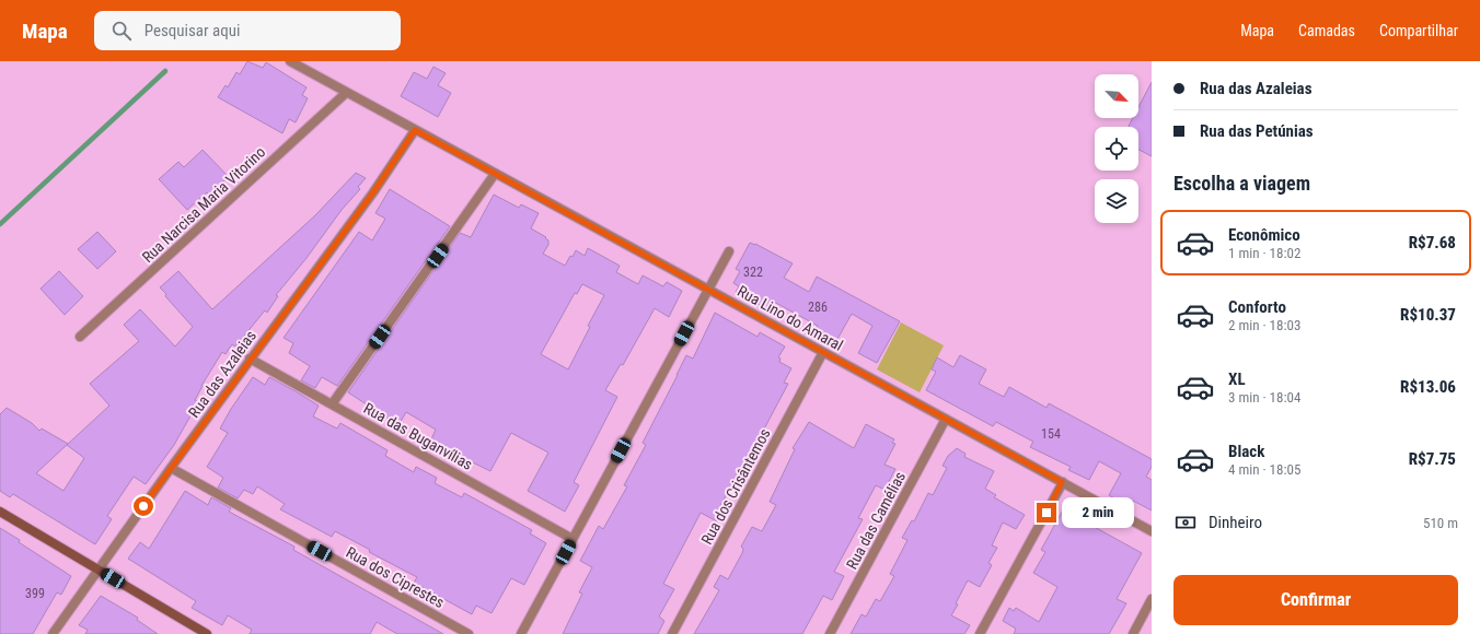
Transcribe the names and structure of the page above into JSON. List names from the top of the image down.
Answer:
{
  "streets": {
    "street": [
      "Rua Narcisa Maria Vitorino",
      "Rua Lino do Amaral",
      "Rua das Azaleias",
      "Rua das Buganvílias",
      "Rua dos Crisântemos",
      "Rua das Camélias",
      "Rua dos Ciprestes"
    ]
  },
  "crossings": [
    ["Rua Narcisa Maria Vitorino", "Rua Lino do Amaral"],
    ["Rua Lino do Amaral", "Rua das Azaleias"],
    ["Rua Lino do Amaral", "Rua dos Crisântemos"],
    ["Rua Lino do Amaral", "Rua das Camélias"],
    ["Rua das Azaleias", "Rua das Buganvílias"],
    ["Rua das Azaleias", "Rua dos Ciprestes"]
  ],
  "house_numbers": [
    "322",
    "286",
    "154",
    "399"
  ],
  "north": "bottom right",
  "page": {
    "header": "Mapa",
    "search": "Pesquisar aqui",
    "nav": ["Mapa", "Camadas", "Compartilhar"],
    "banner": ["Rua das Azaleias", "Rua das Petúnias"],
    "heading": "Escolha a viagem",
    "list": [
      {
        "name": "Econômico",
        "note": "1 min · 18:02",
        "value": "R$7.68"
      },
      {
        "name": "Conforto",
        "note": "2 min · 18:03",
        "value": "R$10.37"
      },
      {
        "name": "XL",
        "note": "3 min · 18:04",
        "value": "R$13.06"
      },
      {
        "name": "Black",
        "note": "4 min · 18:05",
        "value": "R$7.75"
      }
    ],
    "bubble": "2 min",
    "pay": ["Dinheiro", "510 m"],
    "buttons": "Confirmar"
  }
}
